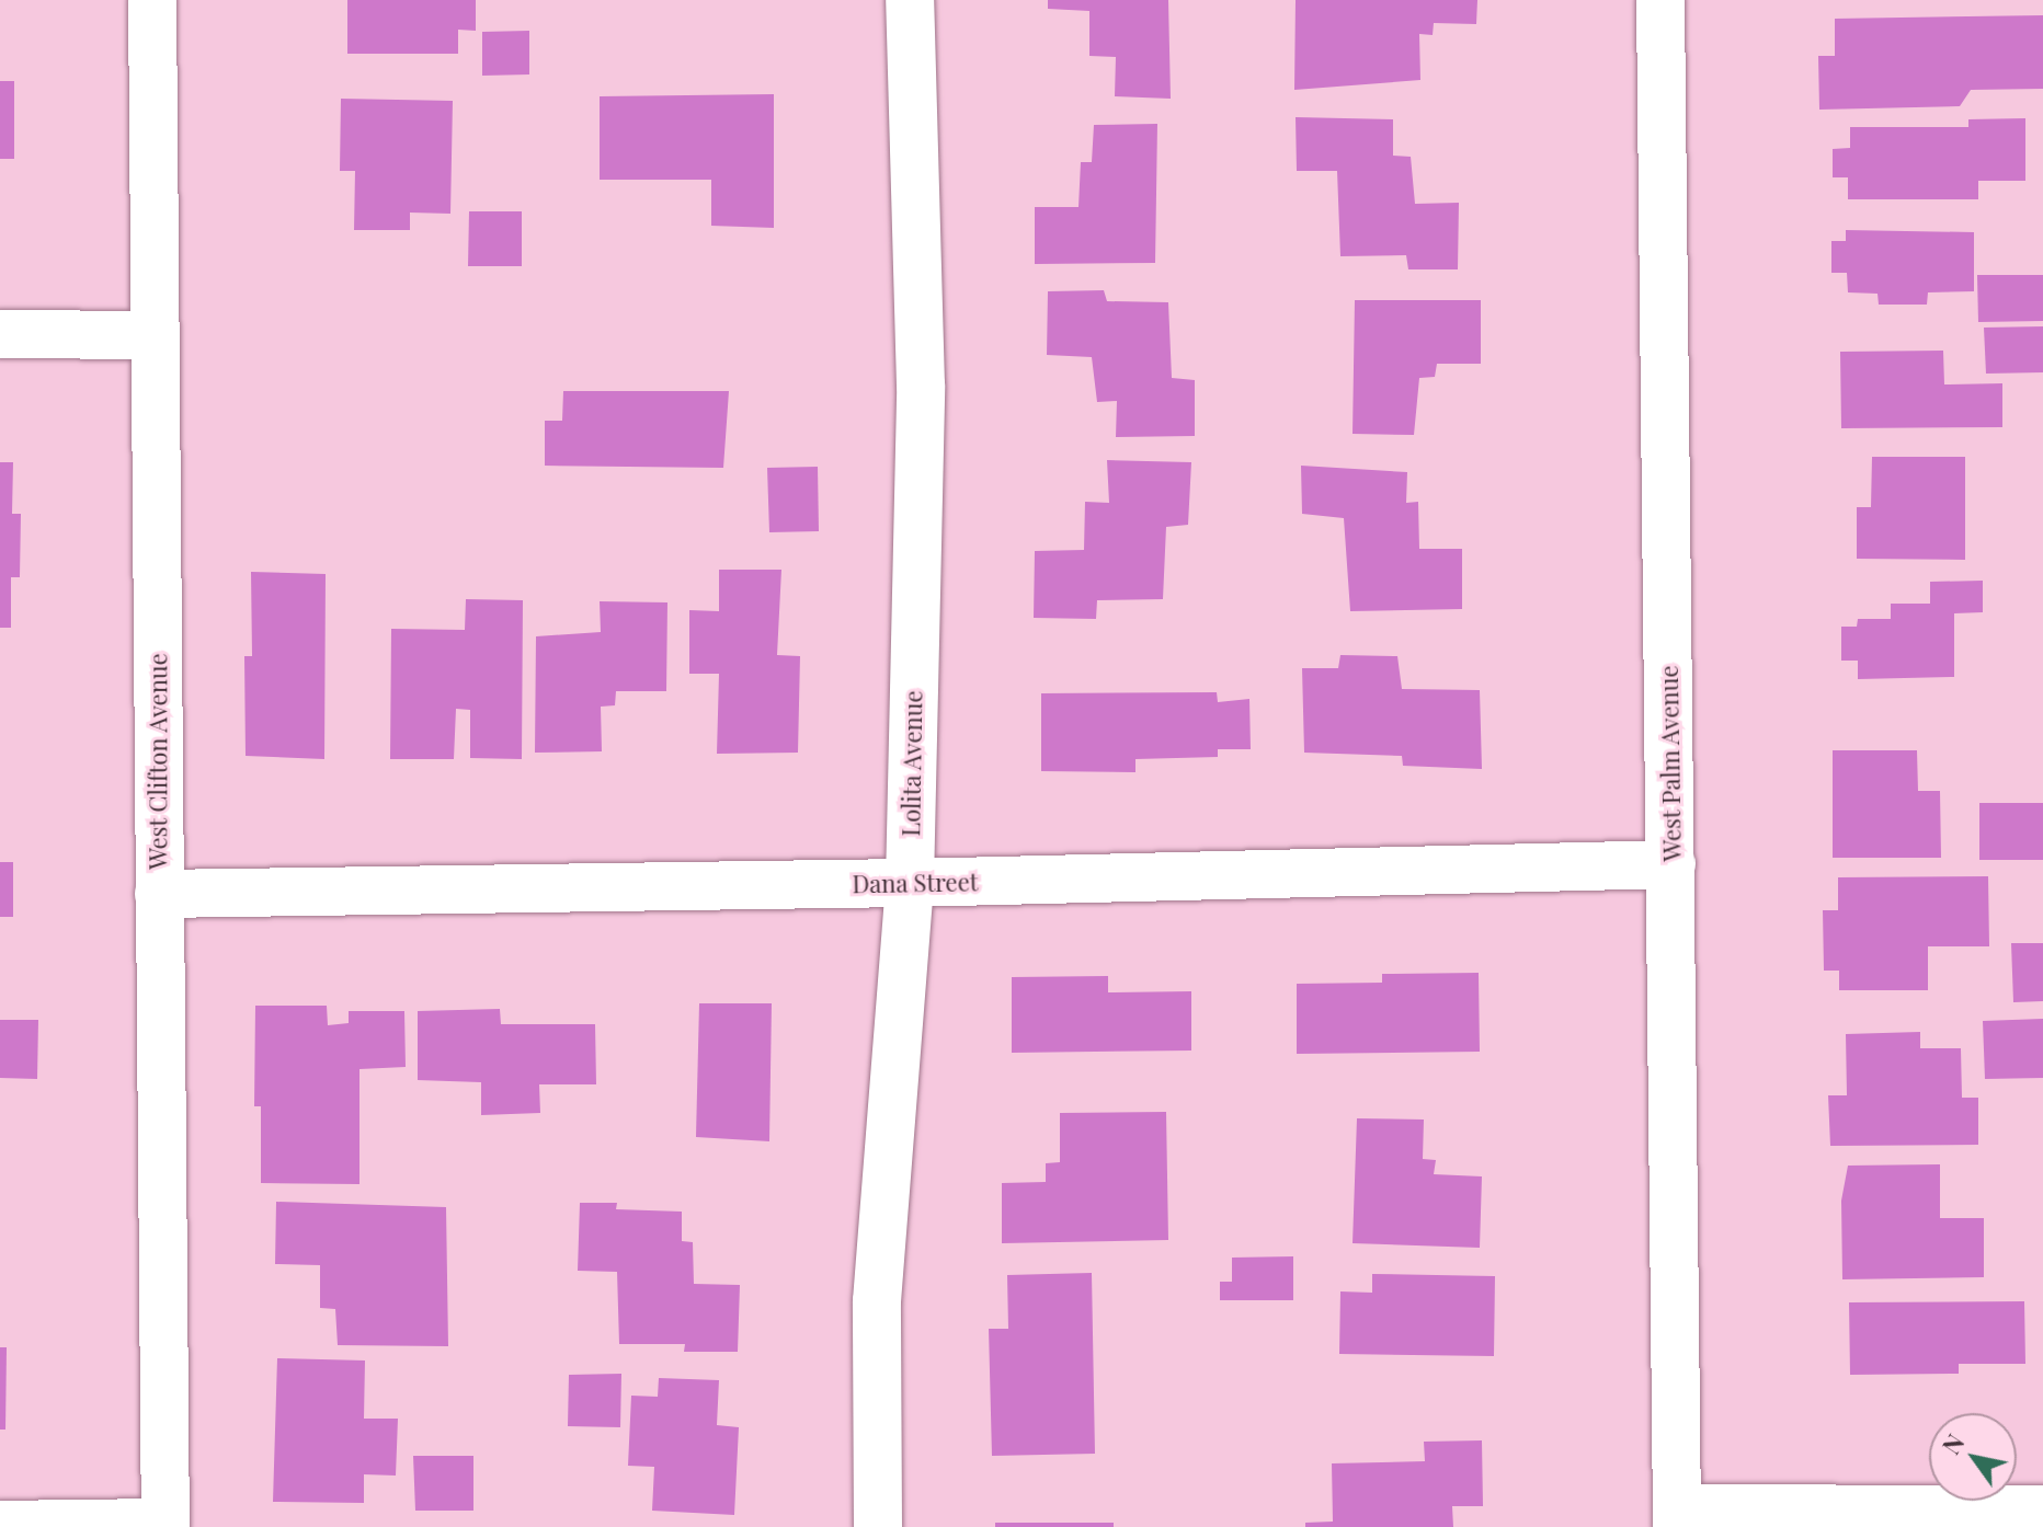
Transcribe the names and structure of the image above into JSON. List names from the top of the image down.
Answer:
{
  "streets": {
    "street": [
      "West Clifton Avenue",
      "Lolita Avenue",
      "West Palm Avenue",
      "Dana Street"
    ]
  },
  "crossings": [
    ["West Clifton Avenue", "Dana Street"],
    ["Lolita Avenue", "Dana Street"],
    ["West Palm Avenue", "Dana Street"]
  ],
  "north": "top left"
}
